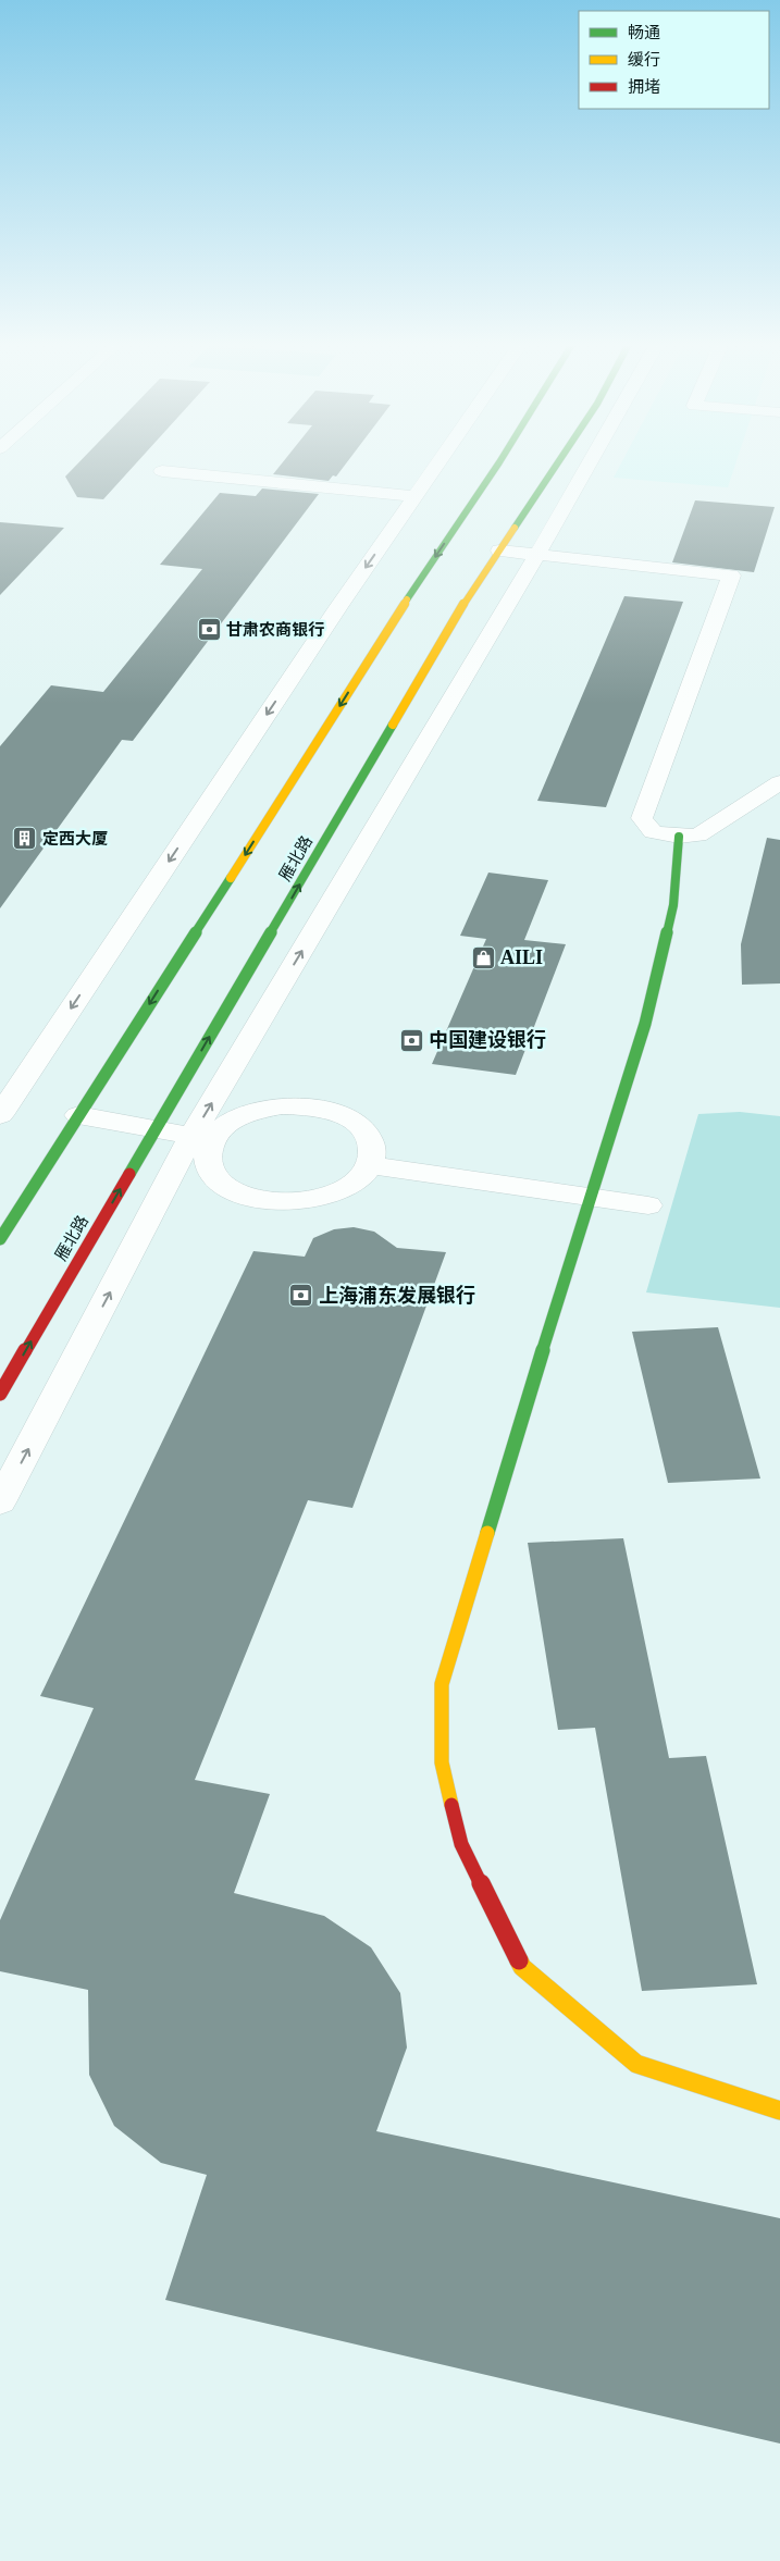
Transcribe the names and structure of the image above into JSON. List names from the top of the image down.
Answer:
{
  "streets": {
    "main road": ["雁北路"]
  },
  "places": {
    "bank": ["甘肃农商银行", "中国建设银行", "上海浦东发展银行"],
    "building": ["定西大厦"],
    "shop": ["AILI"]
  },
  "legend": ["畅通", "缓行", "拥堵"]
}
